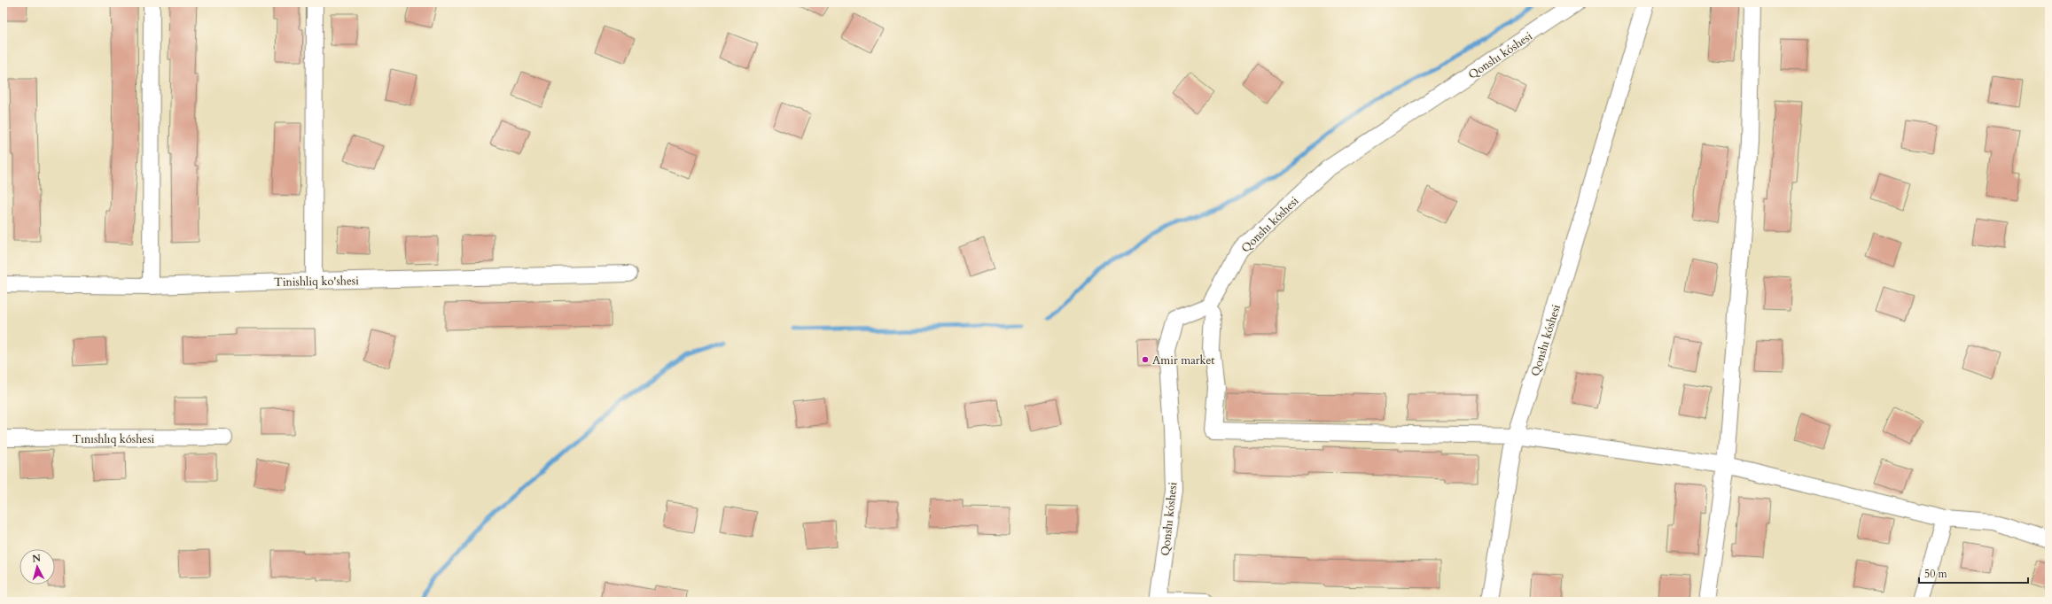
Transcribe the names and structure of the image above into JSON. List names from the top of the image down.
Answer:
{
  "streets": {
    "street": ["Qonshı kóshesi", "Tinishliq ko'shesi", "Tınıshlıq kóshesi"]
  },
  "places": ["Amir market"],
  "scale_bar": "50 m",
  "north": "top"
}
